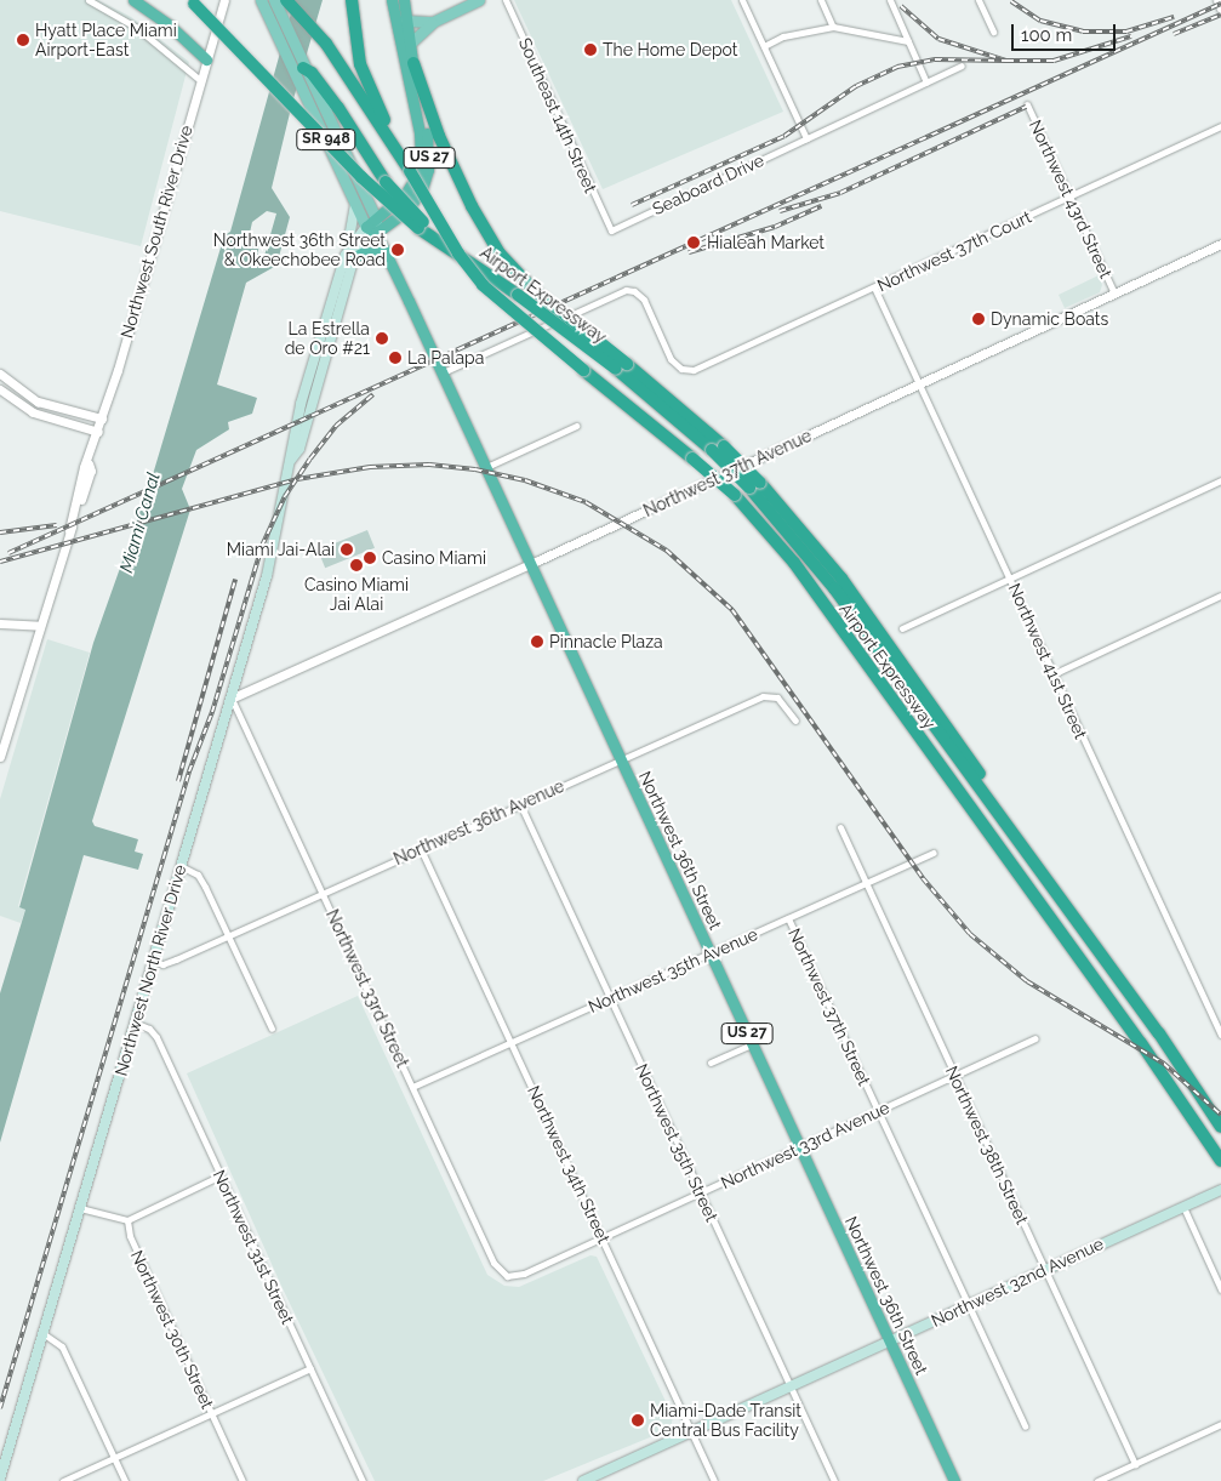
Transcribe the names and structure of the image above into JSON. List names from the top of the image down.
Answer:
{
  "streets": {
    "highway": ["US 27", "Airport Expressway", "Northwest 36th Street"],
    "main road": ["SR 948", "Northwest North River Drive", "Northwest 32nd Avenue"],
    "street": [
      "Southeast 14th Street",
      "Seaboard Drive",
      "Northwest 43rd Street",
      "Northwest South River Drive",
      "Northwest 37th Court",
      "Northwest 37th Avenue",
      "Northwest 41st Street",
      "Northwest 36th Avenue",
      "Northwest 35th Avenue",
      "Northwest 33rd Street",
      "Northwest 37th Street",
      "Northwest 35th Street",
      "Northwest 33rd Avenue",
      "Northwest 38th Street",
      "Northwest 34th Street",
      "Northwest 31st Street",
      "Northwest 30th Street"
    ]
  },
  "crossings": [
    ["Southeast 14th Street", "Seaboard Drive"],
    ["US 27", "Northwest 36th Street"],
    ["US 27", "Northwest North River Drive"],
    ["Northwest 43rd Street", "Northwest 37th Court"],
    ["Northwest 43rd Street", "Northwest 37th Avenue"],
    ["Northwest 37th Court", "Northwest 41st Street"],
    ["Northwest 37th Court", "Northwest 36th Street"],
    ["Northwest 37th Avenue", "Northwest 41st Street"],
    ["Northwest 37th Avenue", "Northwest 36th Street"],
    ["Northwest 37th Avenue", "Northwest North River Drive"],
    ["Northwest 37th Avenue", "Northwest 33rd Street"],
    ["Northwest 36th Avenue", "Northwest 36th Street"],
    ["Northwest 36th Avenue", "Northwest North River Drive"],
    ["Northwest 36th Avenue", "Northwest 33rd Street"],
    ["Northwest 36th Avenue", "Northwest 35th Street"],
    ["Northwest 36th Avenue", "Northwest 34th Street"],
    ["Northwest 36th Street", "Northwest North River Drive"],
    ["Northwest 36th Street", "Northwest 35th Avenue"],
    ["Northwest 36th Street", "Northwest 33rd Avenue"],
    ["Northwest 36th Street", "Northwest 32nd Avenue"],
    ["Northwest North River Drive", "Northwest 33rd Street"],
    ["Northwest North River Drive", "Northwest 31st Street"],
    ["Northwest 35th Avenue", "Northwest 33rd Street"],
    ["Northwest 35th Avenue", "Northwest 37th Street"],
    ["Northwest 35th Avenue", "Northwest 35th Street"],
    ["Northwest 35th Avenue", "Northwest 38th Street"],
    ["Northwest 35th Avenue", "Northwest 34th Street"],
    ["Northwest 33rd Street", "Northwest 33rd Avenue"],
    ["Northwest 37th Street", "Northwest 33rd Avenue"],
    ["Northwest 37th Street", "Northwest 32nd Avenue"],
    ["Northwest 35th Street", "Northwest 33rd Avenue"],
    ["Northwest 35th Street", "Northwest 32nd Avenue"],
    ["Northwest 33rd Avenue", "Northwest 38th Street"],
    ["Northwest 33rd Avenue", "Northwest 34th Street"],
    ["Northwest 38th Street", "Northwest 32nd Avenue"],
    ["Northwest 34th Street", "Northwest 32nd Avenue"]
  ],
  "water": ["Miami Canal"],
  "places": [
    "Hyatt Place Miami Airport-East",
    "The Home Depot",
    "Hialeah Market",
    "Northwest 36th Street & Okeechobee Road",
    "Dynamic Boats",
    "La Estrella de Oro #21",
    "La Palapa",
    "Miami Jai-Alai",
    "Casino Miami",
    "Casino Miami Jai Alai",
    "Pinnacle Plaza",
    "Miami-Dade Transit Central Bus Facility"
  ],
  "scale_bar": "100 m"
}
